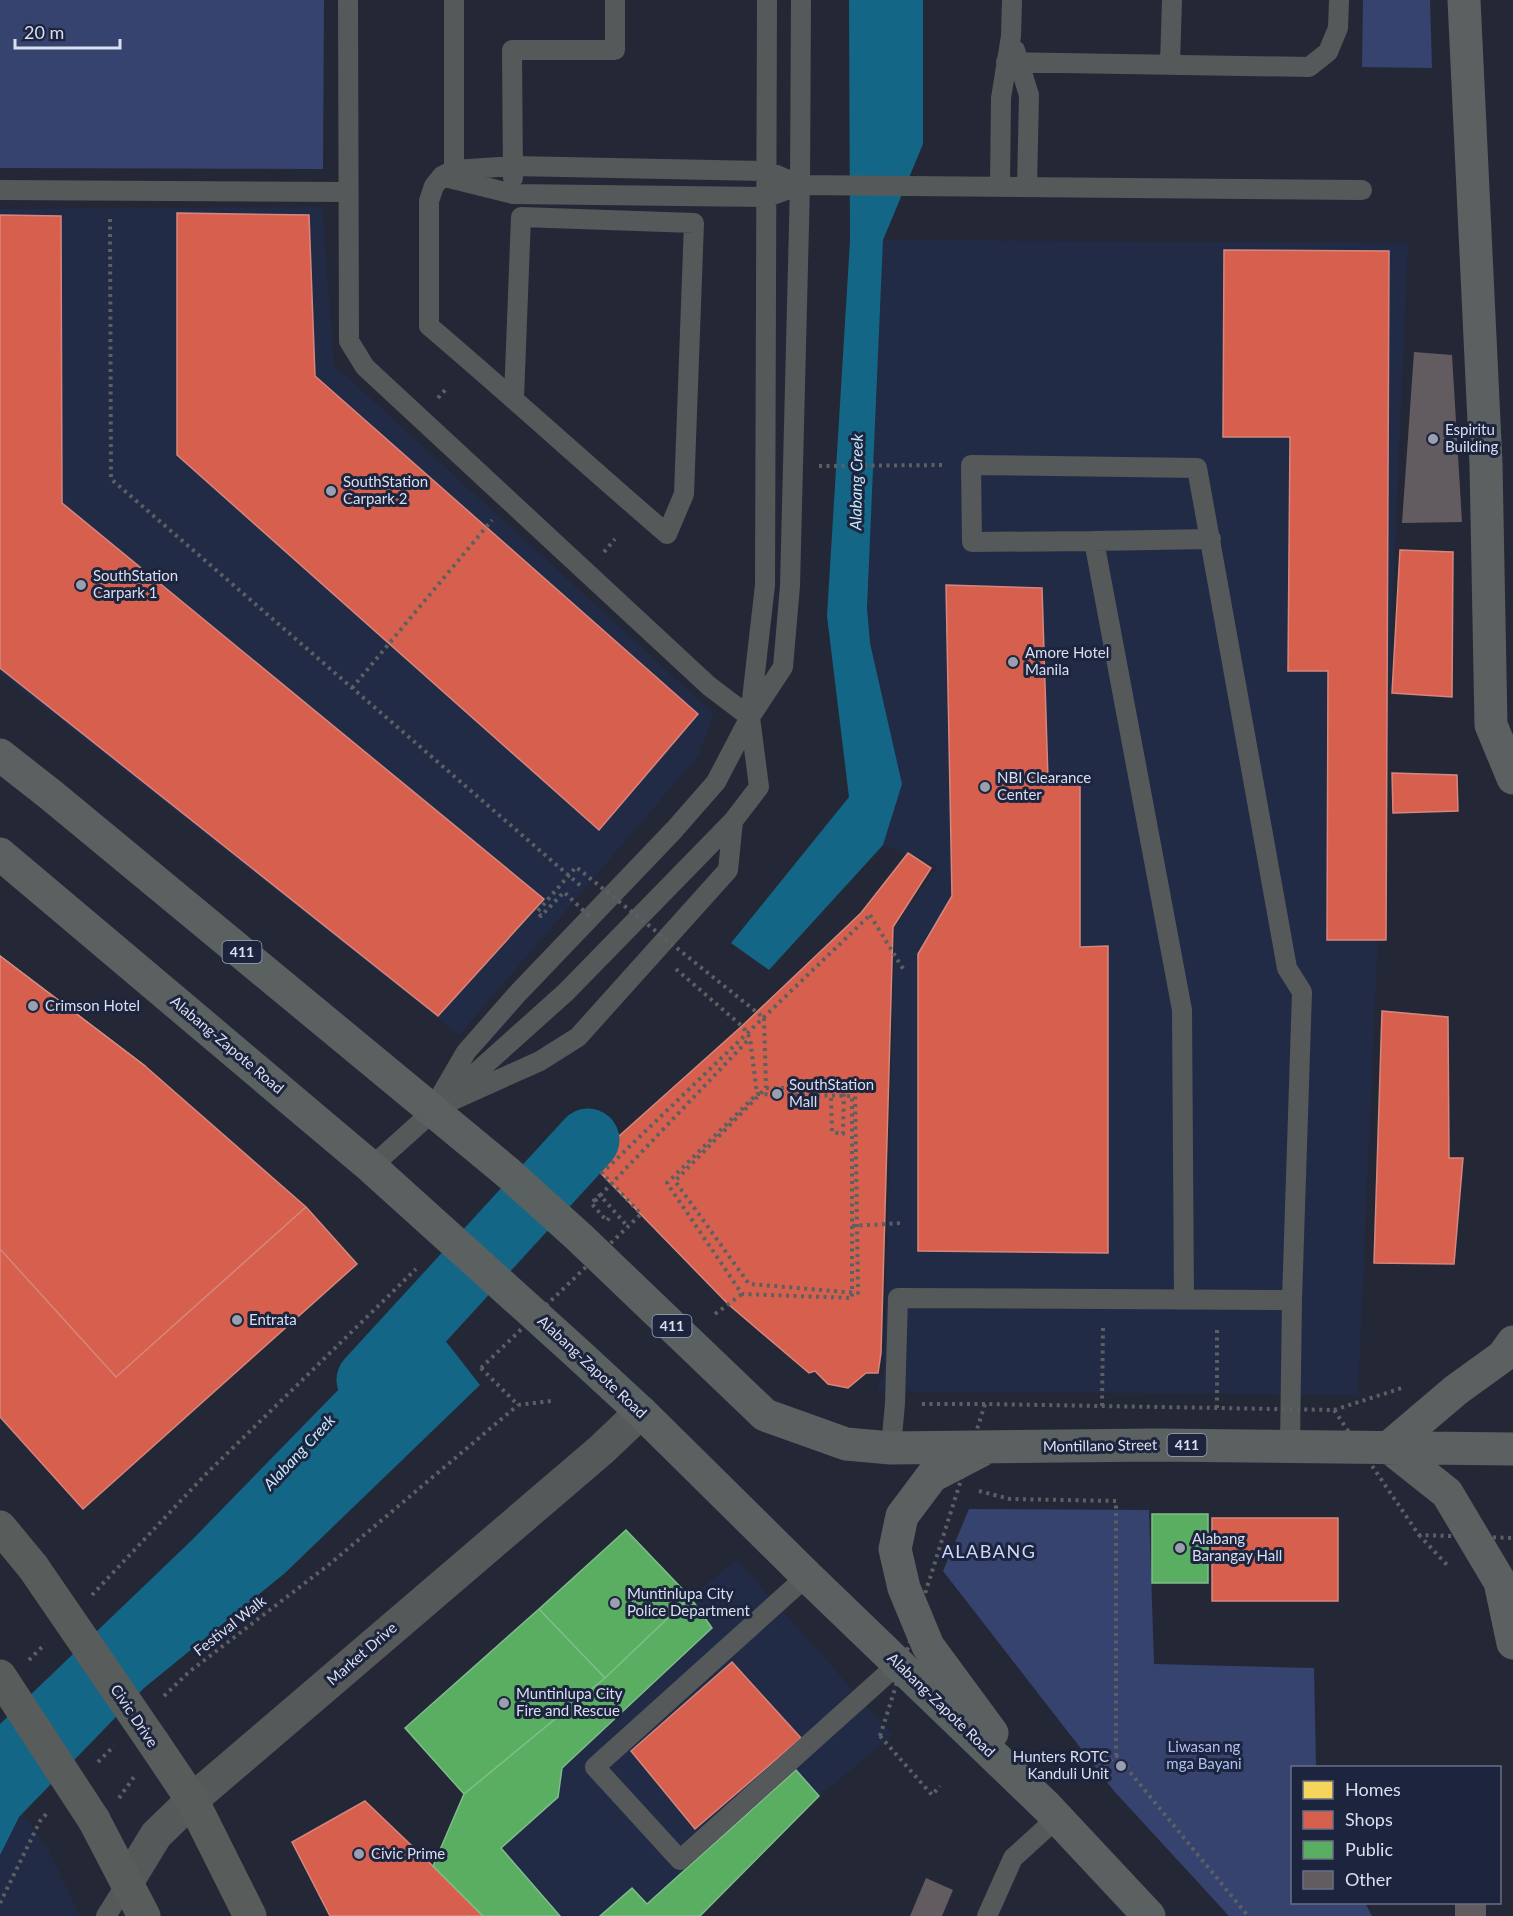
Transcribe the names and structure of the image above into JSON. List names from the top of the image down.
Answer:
{
  "streets": {
    "highway": ["411", "Alabang-Zapote Road", "Montillano Street"],
    "main road": ["Civic Drive"],
    "street": ["Market Drive"],
    "path": ["Festival Walk"]
  },
  "crossings": [
    ["411", "Montillano Street"],
    ["Alabang-Zapote Road", "Market Drive"],
    ["Market Drive", "Civic Drive"]
  ],
  "districts": ["ALABANG"],
  "water": ["Alabang Creek"],
  "parks": ["Liwasan ng mga Bayani"],
  "places": [
    "Espiritu Building",
    "SouthStation Carpark 2",
    "SouthStation Carpark 1",
    "Amore Hotel Manila",
    "NBI Clearance Center",
    "Crimson Hotel",
    "SouthStation Mall",
    "Entrata",
    "Alabang Barangay Hall",
    "Muntinlupa City Police Department",
    "Muntinlupa City Fire and Rescue",
    "Hunters ROTC Kanduli Unit",
    "Civic Prime"
  ],
  "legend": [
    "Homes",
    "Shops",
    "Public",
    "Other"
  ],
  "scale_bar": "20 m"
}
